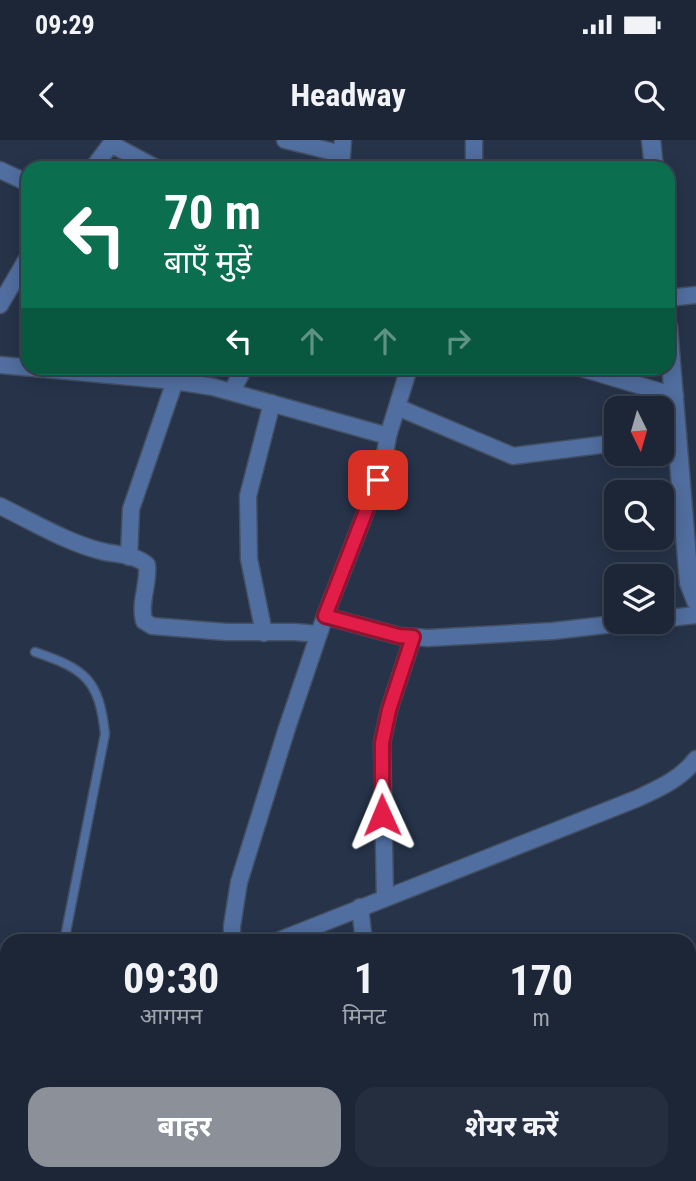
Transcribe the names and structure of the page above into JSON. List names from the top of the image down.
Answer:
{
  "north": "bottom",
  "page": {
    "status": "09:29",
    "header": "Headway",
    "turn": ["70 m", "बाएँ मुड़ें"],
    "eta": [
      "09:30",
      "आगमन",
      "1",
      "मिनट",
      "170",
      "m"
    ],
    "buttons": ["बाहर", "शेयर करें"]
  }
}
